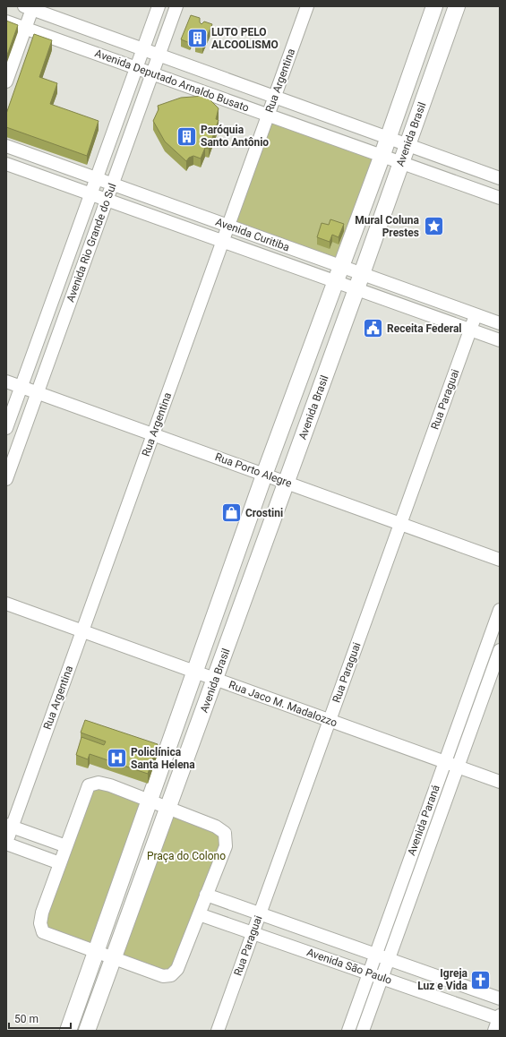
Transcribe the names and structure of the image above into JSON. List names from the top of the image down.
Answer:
{
  "streets": {
    "main road": ["Avenida Brasil"],
    "street": [
      "Avenida Deputado Arnaldo Busato",
      "Rua Argentina",
      "Avenida Curitiba",
      "Avenida Rio Grande do Sul",
      "Rua Paraguai",
      "Rua Porto Alegre",
      "Rua Jaco M. Madalozzo",
      "Avenida Paraná",
      "Avenida São Paulo"
    ]
  },
  "crossings": [
    ["Avenida Deputado Arnaldo Busato", "Rua Argentina"],
    ["Avenida Deputado Arnaldo Busato", "Avenida Brasil"],
    ["Avenida Deputado Arnaldo Busato", "Avenida Rio Grande do Sul"],
    ["Rua Argentina", "Avenida Curitiba"],
    ["Rua Argentina", "Rua Porto Alegre"],
    ["Rua Argentina", "Rua Jaco M. Madalozzo"],
    ["Avenida Brasil", "Avenida Curitiba"],
    ["Avenida Brasil", "Rua Porto Alegre"],
    ["Avenida Brasil", "Rua Jaco M. Madalozzo"],
    ["Avenida Curitiba", "Avenida Rio Grande do Sul"],
    ["Avenida Curitiba", "Rua Paraguai"],
    ["Avenida Rio Grande do Sul", "Rua Porto Alegre"],
    ["Rua Paraguai", "Rua Porto Alegre"],
    ["Rua Paraguai", "Rua Jaco M. Madalozzo"],
    ["Rua Paraguai", "Avenida São Paulo"],
    ["Rua Jaco M. Madalozzo", "Avenida Paraná"],
    ["Avenida Paraná", "Avenida São Paulo"]
  ],
  "parks": ["Praça do Colono"],
  "places": {
    "building": ["LUTO PELO ALCOOLISMO", "Paróquia Santo Antônio"],
    "place": ["Mural Coluna Prestes"],
    "public building": ["Receita Federal"],
    "shop": ["Crostini"],
    "hospital": ["Policlínica Santa Helena"],
    "church": ["Igreja Luz e Vida"]
  },
  "scale_bar": "50 m"
}
